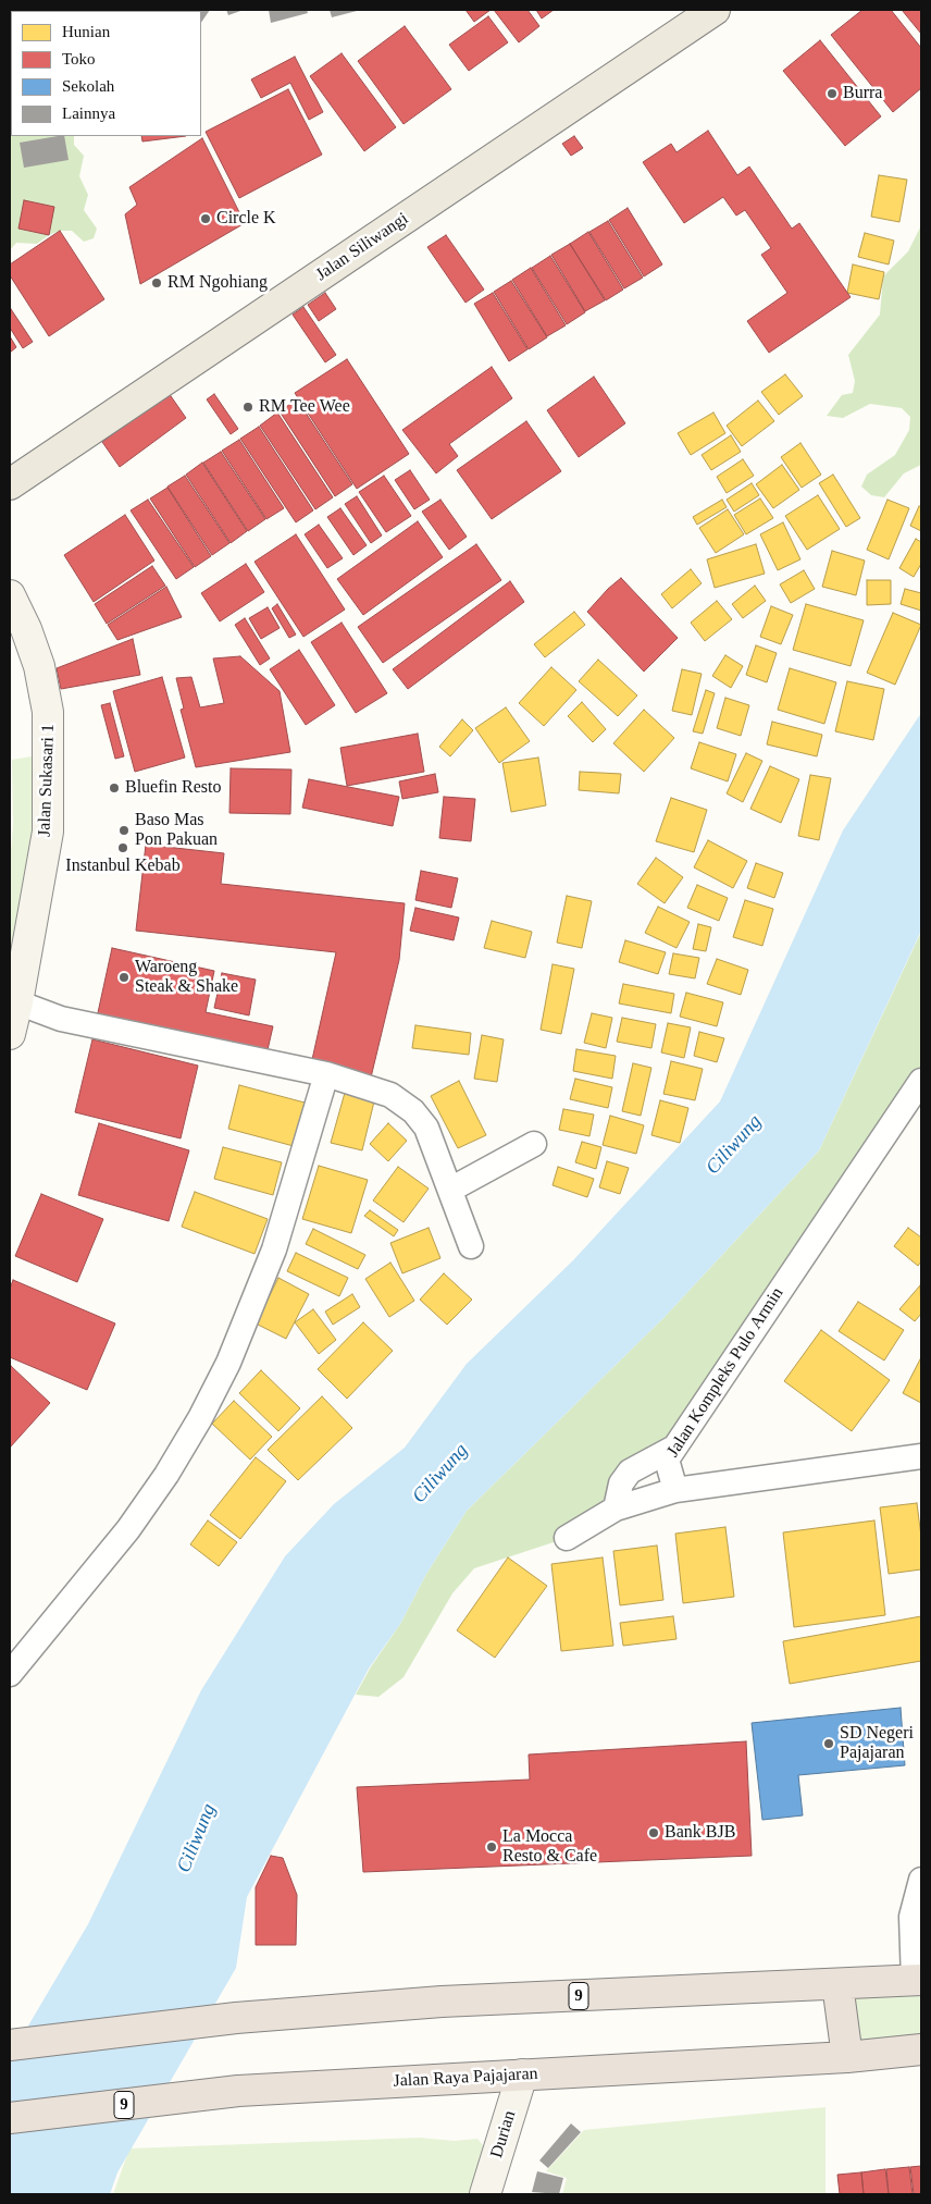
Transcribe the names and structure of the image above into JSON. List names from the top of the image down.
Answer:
{
  "streets": {
    "highway": ["9", "Jalan Raya Pajajaran"],
    "main road": ["Jalan Siliwangi"],
    "street": ["Jalan Sukasari 1", "Jalan Kompleks Pulo Armin", "Durian"]
  },
  "crossings": [
    ["Jalan Raya Pajajaran", "Durian"]
  ],
  "water": ["Ciliwung"],
  "places": [
    "Burra",
    "Circle K",
    "RM Ngohiang",
    "RM Tee Wee",
    "Bluefin Resto",
    "Baso Mas Pon Pakuan",
    "Instanbul Kebab",
    "Waroeng Steak & Shake",
    "SD Negeri Pajajaran",
    "Bank BJB",
    "La Mocca Resto & Cafe"
  ],
  "legend": [
    "Hunian",
    "Toko",
    "Sekolah",
    "Lainnya"
  ]
}
